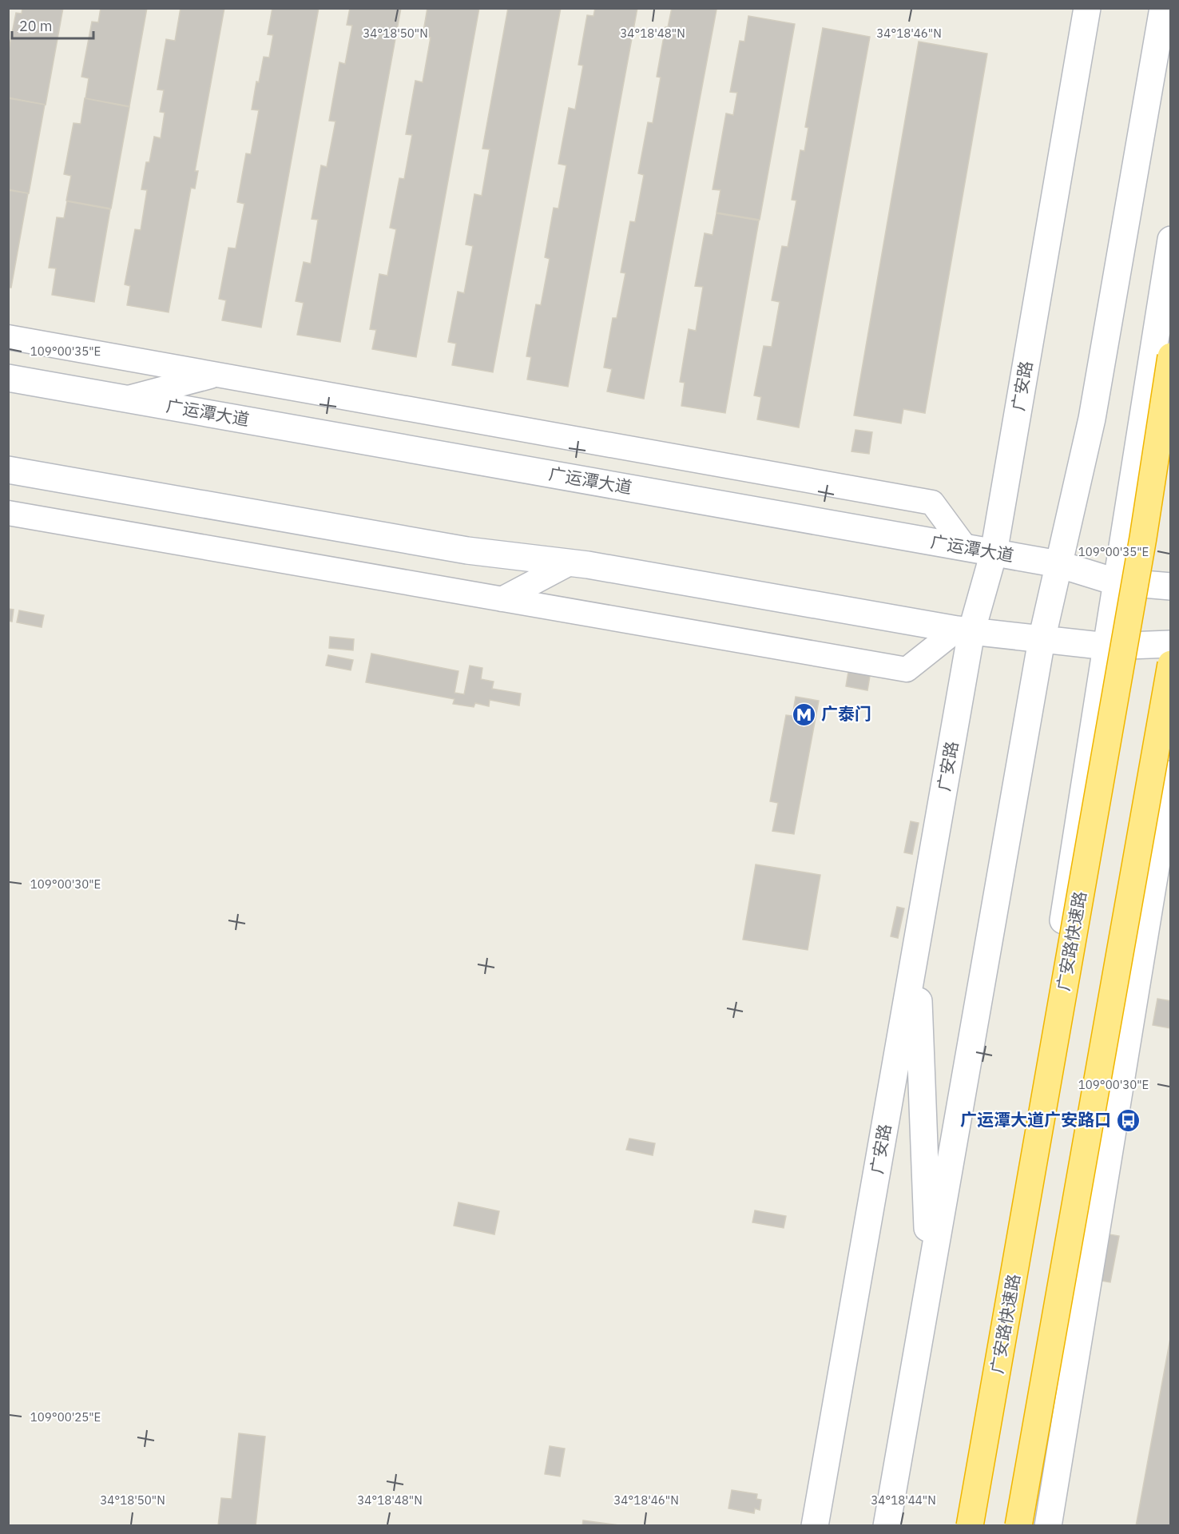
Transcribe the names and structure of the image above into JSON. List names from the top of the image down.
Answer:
{
  "streets": {
    "highway": ["广安路快速路"],
    "main road": ["广安路", "广运潭大道"]
  },
  "crossings": [
    ["广安路", "广运潭大道"]
  ],
  "places": {
    "metro station": ["广泰门"],
    "bus stop": ["广运潭大道广安路口"]
  },
  "scale_bar": "20 m",
  "coordinates": [
    "34°18'50\"N",
    "34°18'48\"N",
    "34°18'46\"N",
    "109°00'35\"E",
    "109°00'30\"E",
    "109°00'25\"E",
    "34°18'44\"N"
  ]
}
